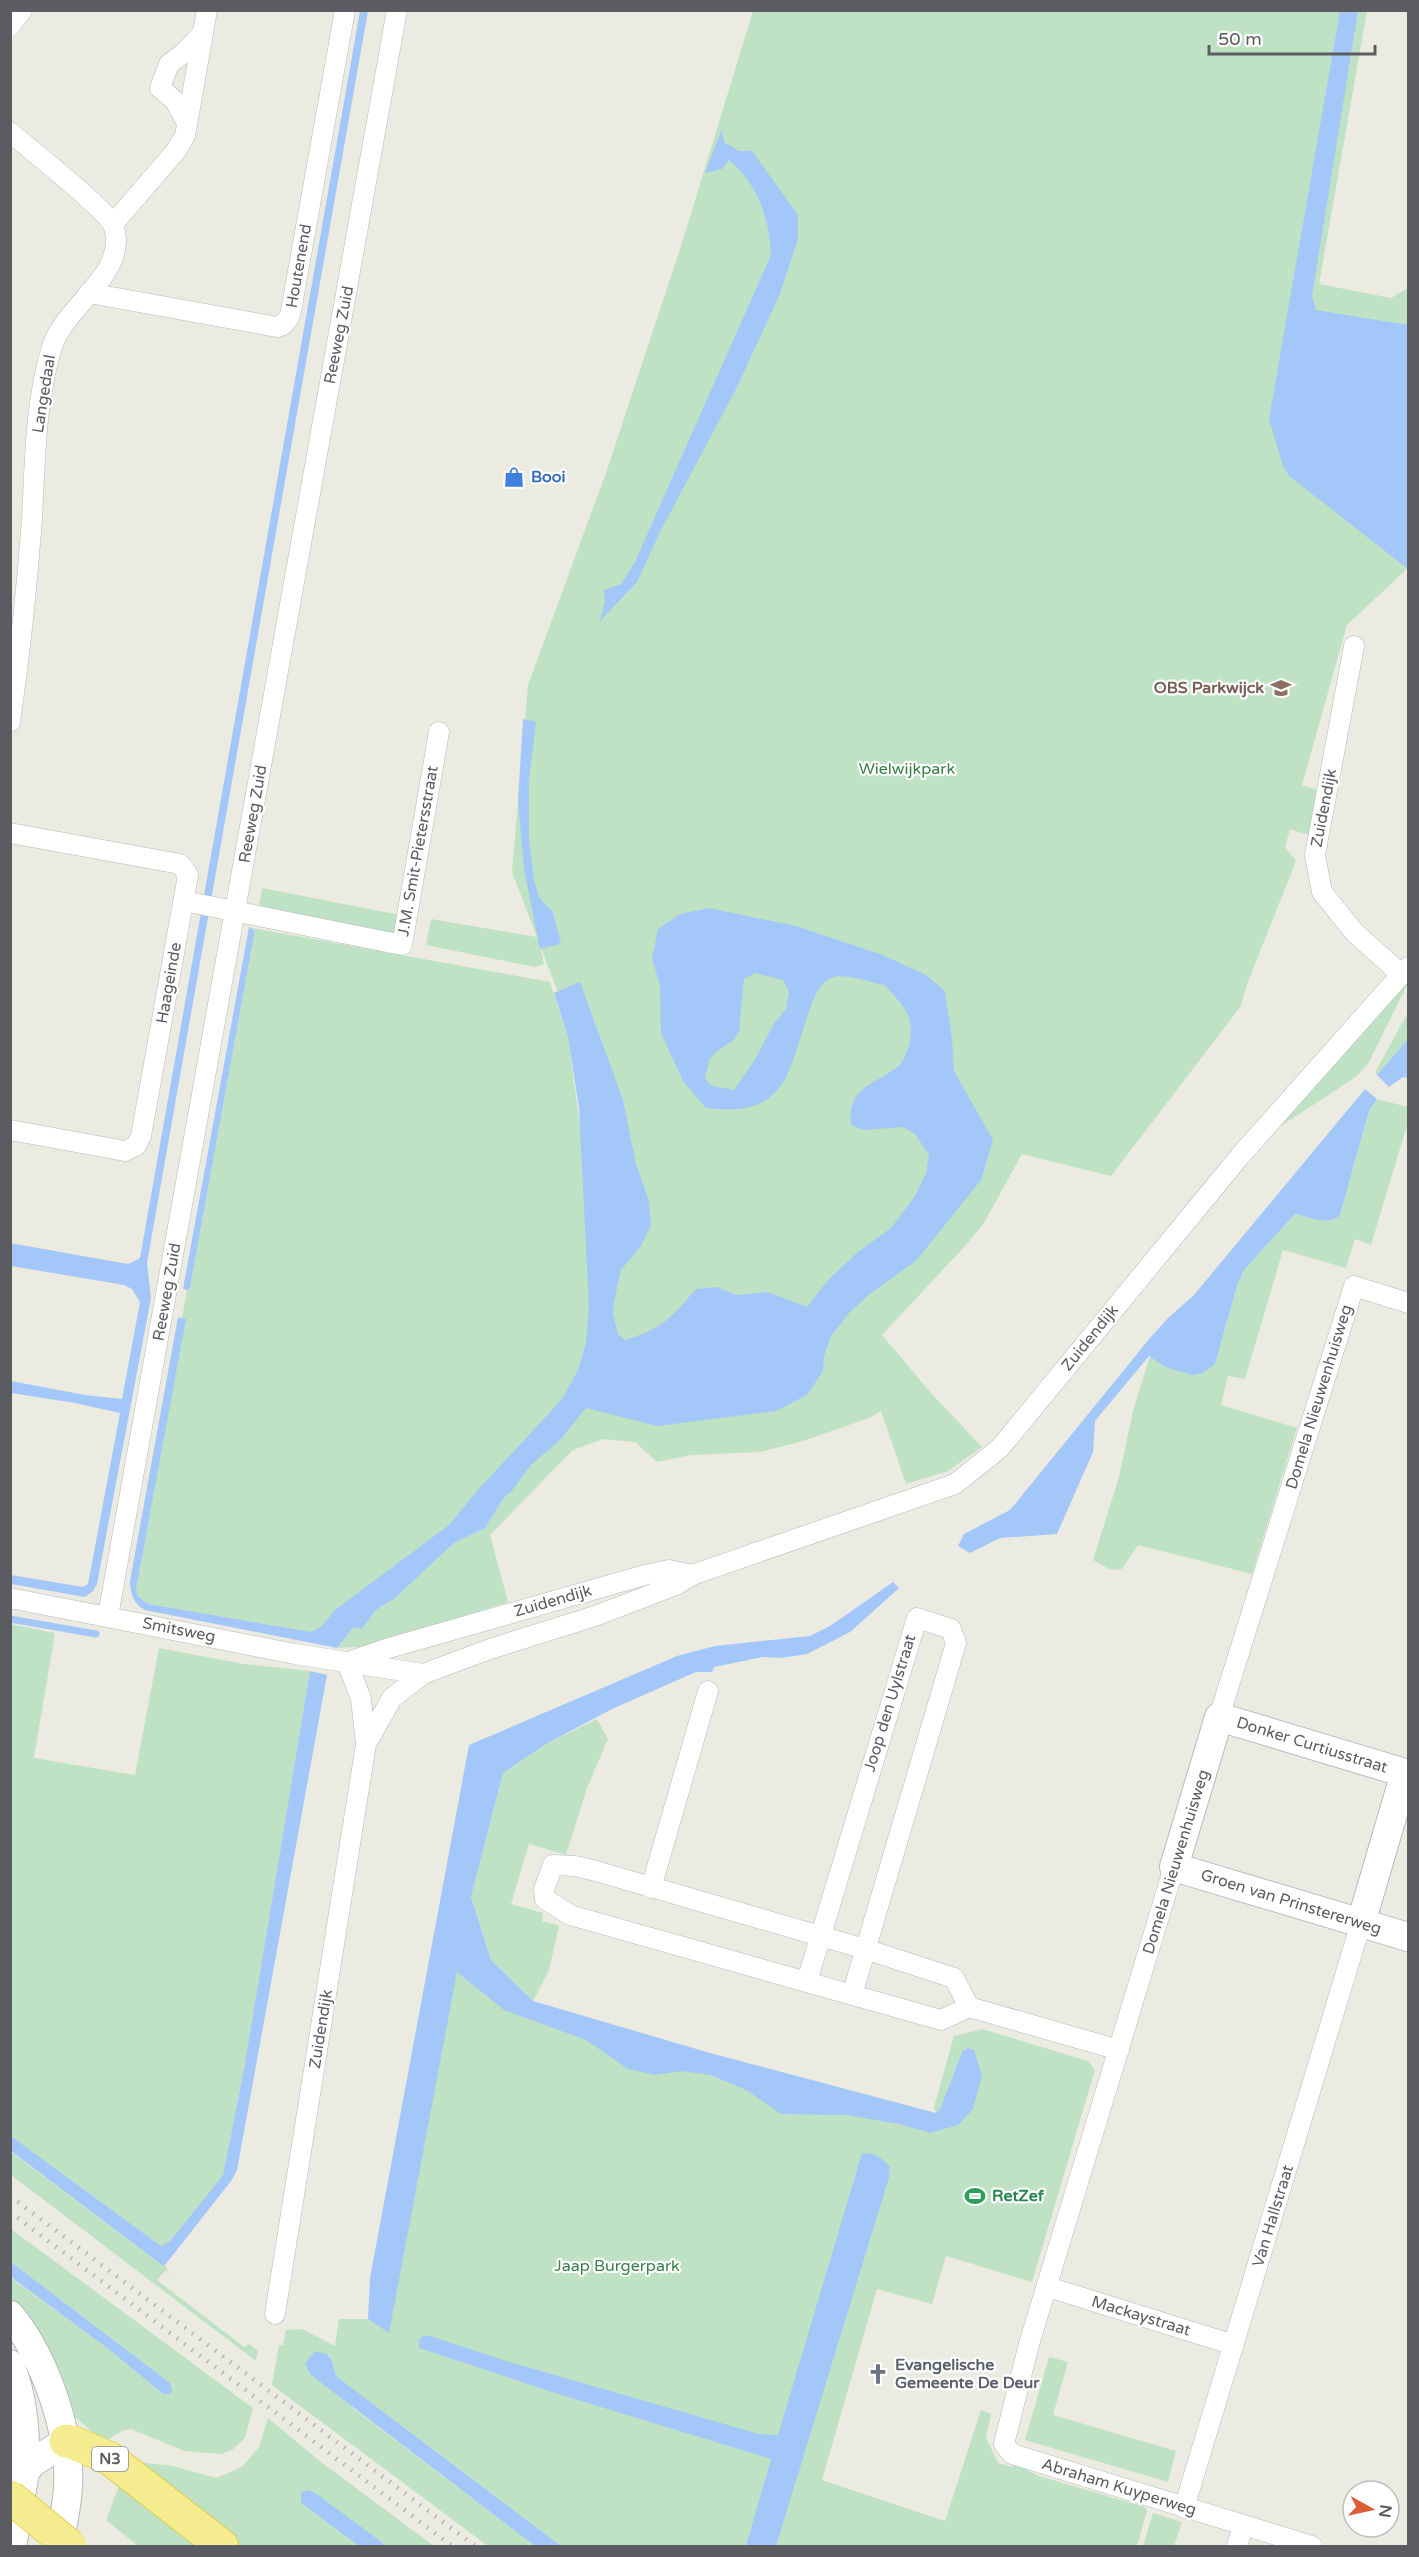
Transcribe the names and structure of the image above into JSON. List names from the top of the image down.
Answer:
{
  "streets": {
    "highway": ["N3"],
    "street": [
      "Houtenend",
      "Reeweg Zuid",
      "Langedaal",
      "Zuidendijk",
      "J.M. Smit-Pietersstraat",
      "Haageinde",
      "Domela Nieuwenhuisweg",
      "Smitsweg",
      "Joop den Uylstraat",
      "Donker Curtiusstraat",
      "Groen van Prinstererweg",
      "Van Hallstraat",
      "Mackaystraat",
      "Abraham Kuyperweg"
    ]
  },
  "crossings": [
    ["Houtenend", "Langedaal"],
    ["Reeweg Zuid", "J.M. Smit-Pietersstraat"],
    ["Reeweg Zuid", "Smitsweg"],
    ["Zuidendijk", "Smitsweg"],
    ["Domela Nieuwenhuisweg", "Donker Curtiusstraat"],
    ["Domela Nieuwenhuisweg", "Groen van Prinstererweg"],
    ["Domela Nieuwenhuisweg", "Mackaystraat"],
    ["Domela Nieuwenhuisweg", "Abraham Kuyperweg"],
    ["Groen van Prinstererweg", "Van Hallstraat"],
    ["Van Hallstraat", "Mackaystraat"],
    ["Van Hallstraat", "Abraham Kuyperweg"]
  ],
  "parks": ["Wielwijkpark", "Jaap Burgerpark"],
  "places": {
    "shop": ["Booi"],
    "school or university": ["OBS Parkwijck"],
    "sports": ["RetZef"],
    "church": ["Evangelische Gemeente De Deur"]
  },
  "scale_bar": "50 m",
  "north": "right"
}
